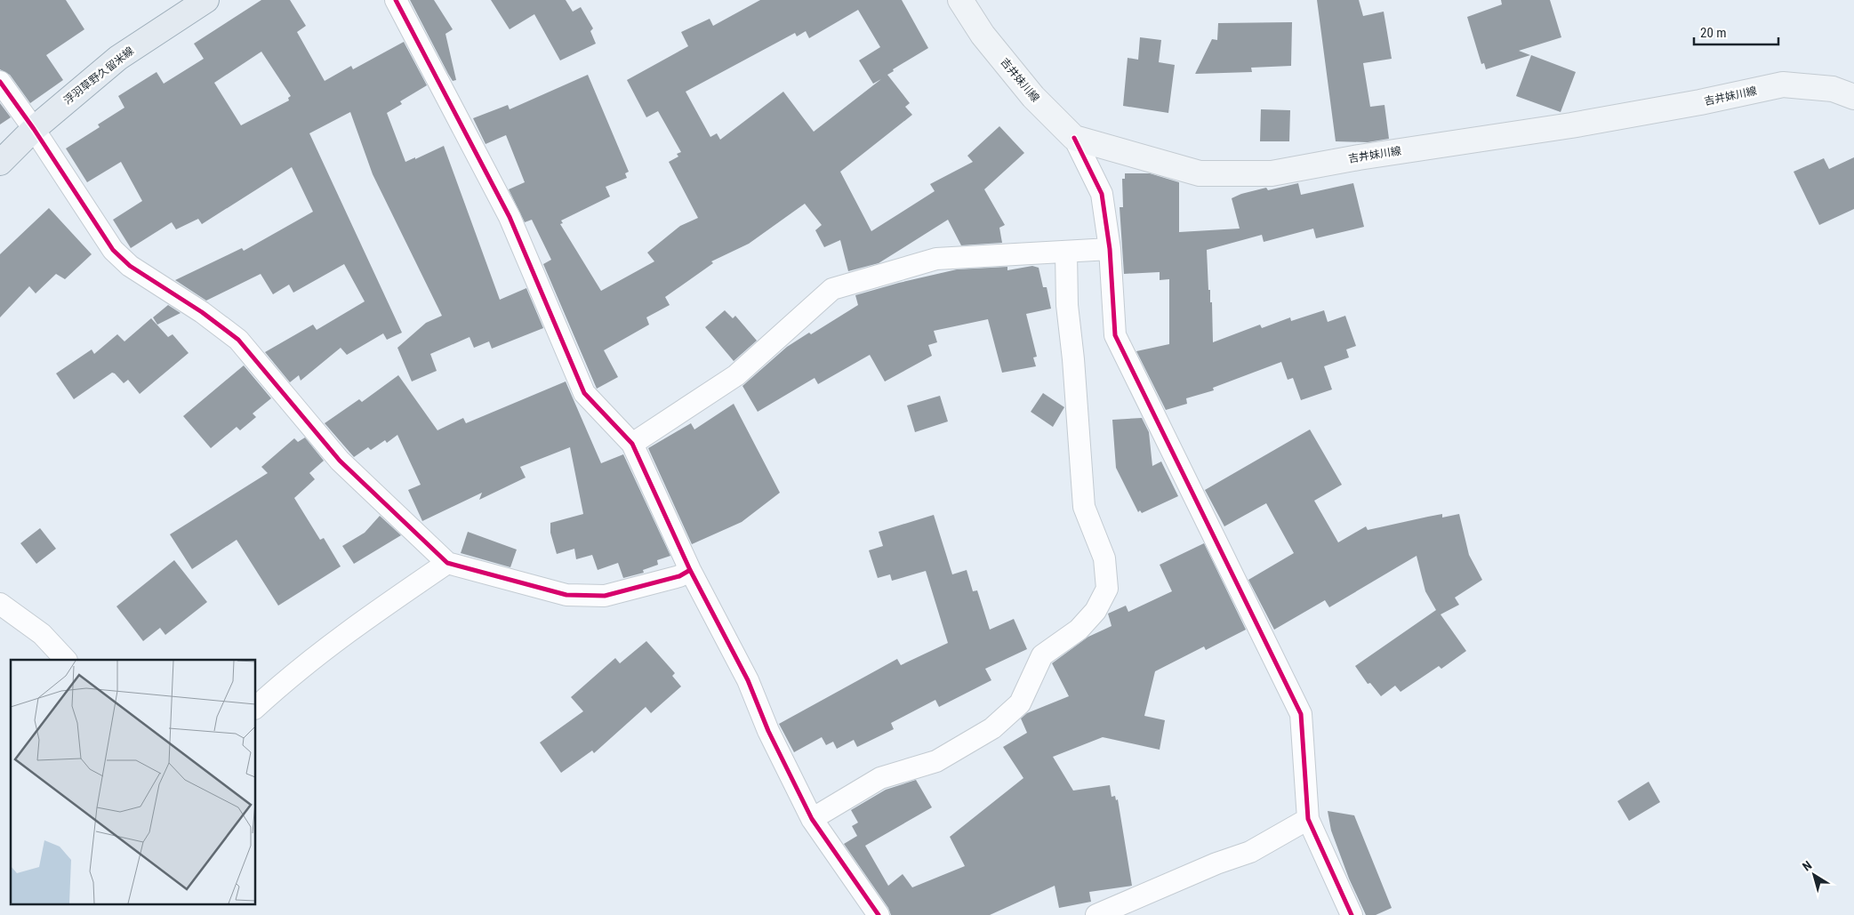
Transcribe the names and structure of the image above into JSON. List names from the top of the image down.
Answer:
{
  "streets": {
    "main road": ["浮羽草野久留米線", "吉井妹川線"]
  },
  "scale_bar": "20 m",
  "north": "top left"
}
